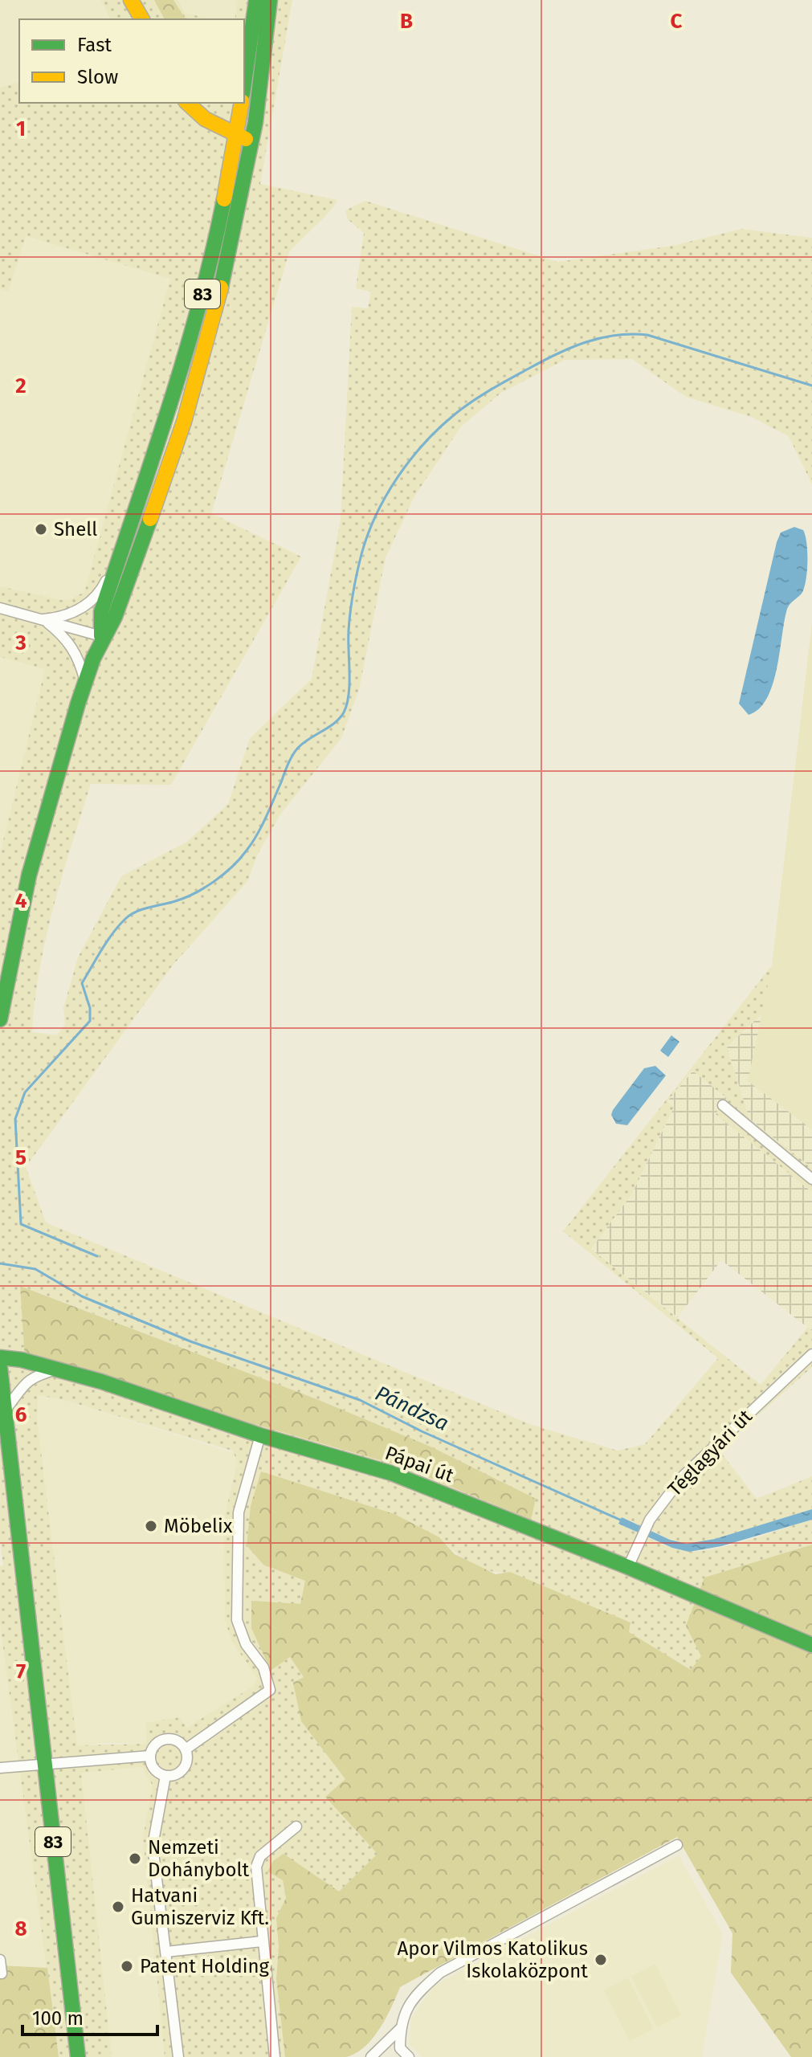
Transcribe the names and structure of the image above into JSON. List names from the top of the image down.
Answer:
{
  "streets": {
    "main road": ["83", "Pápai út"],
    "street": ["Téglagyári út"]
  },
  "crossings": [
    ["Téglagyári út", "Pápai út"]
  ],
  "water": ["Pándzsa"],
  "places": [
    "Shell",
    "Möbelix",
    "Nemzeti Dohánybolt",
    "Hatvani Gumiszerviz Kft.",
    "Apor Vilmos Katolikus Iskolaközpont",
    "Patent Holding"
  ],
  "legend": ["Fast", "Slow"],
  "scale_bar": "100 m",
  "grid": {
    "columns": ["B", "C"],
    "rows": [
      "1",
      "2",
      "3",
      "4",
      "5",
      "6",
      "7",
      "8"
    ]
  }
}
